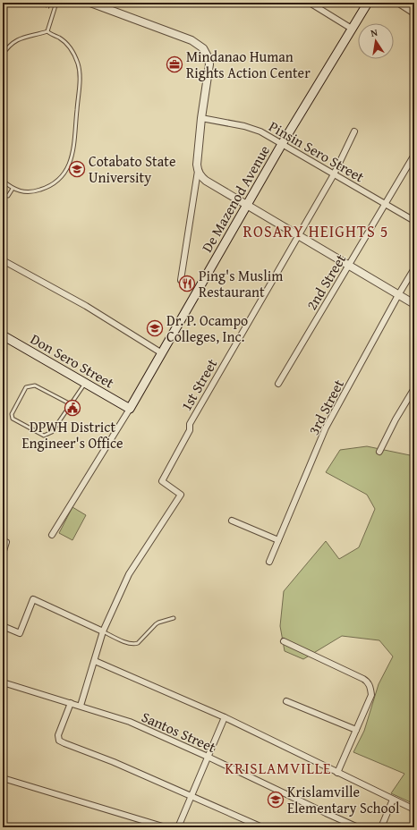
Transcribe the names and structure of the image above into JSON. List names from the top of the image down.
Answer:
{
  "streets": {
    "main road": ["De Mazenod Avenue", "Don Sero Street"],
    "street": [
      "Pinsin Sero Street",
      "2nd Street",
      "1st Street",
      "3rd Street",
      "Santos Street"
    ]
  },
  "crossings": [
    ["Pinsin Sero Street", "De Mazenod Avenue"],
    ["Pinsin Sero Street", "2nd Street"],
    ["Pinsin Sero Street", "1st Street"],
    ["De Mazenod Avenue", "Don Sero Street"]
  ],
  "districts": ["ROSARY HEIGHTS 5", "KRISLAMVILLE"],
  "places": {
    "office": ["Mindanao Human Rights Action Center"],
    "school or university": ["Cotabato State University", "Dr. P. Ocampo Colleges, Inc.", "Krislamville Elementary School"],
    "restaurant": ["Ping's Muslim Restaurant"],
    "public building": ["DPWH District Engineer's Office"]
  },
  "north": "top"
}
